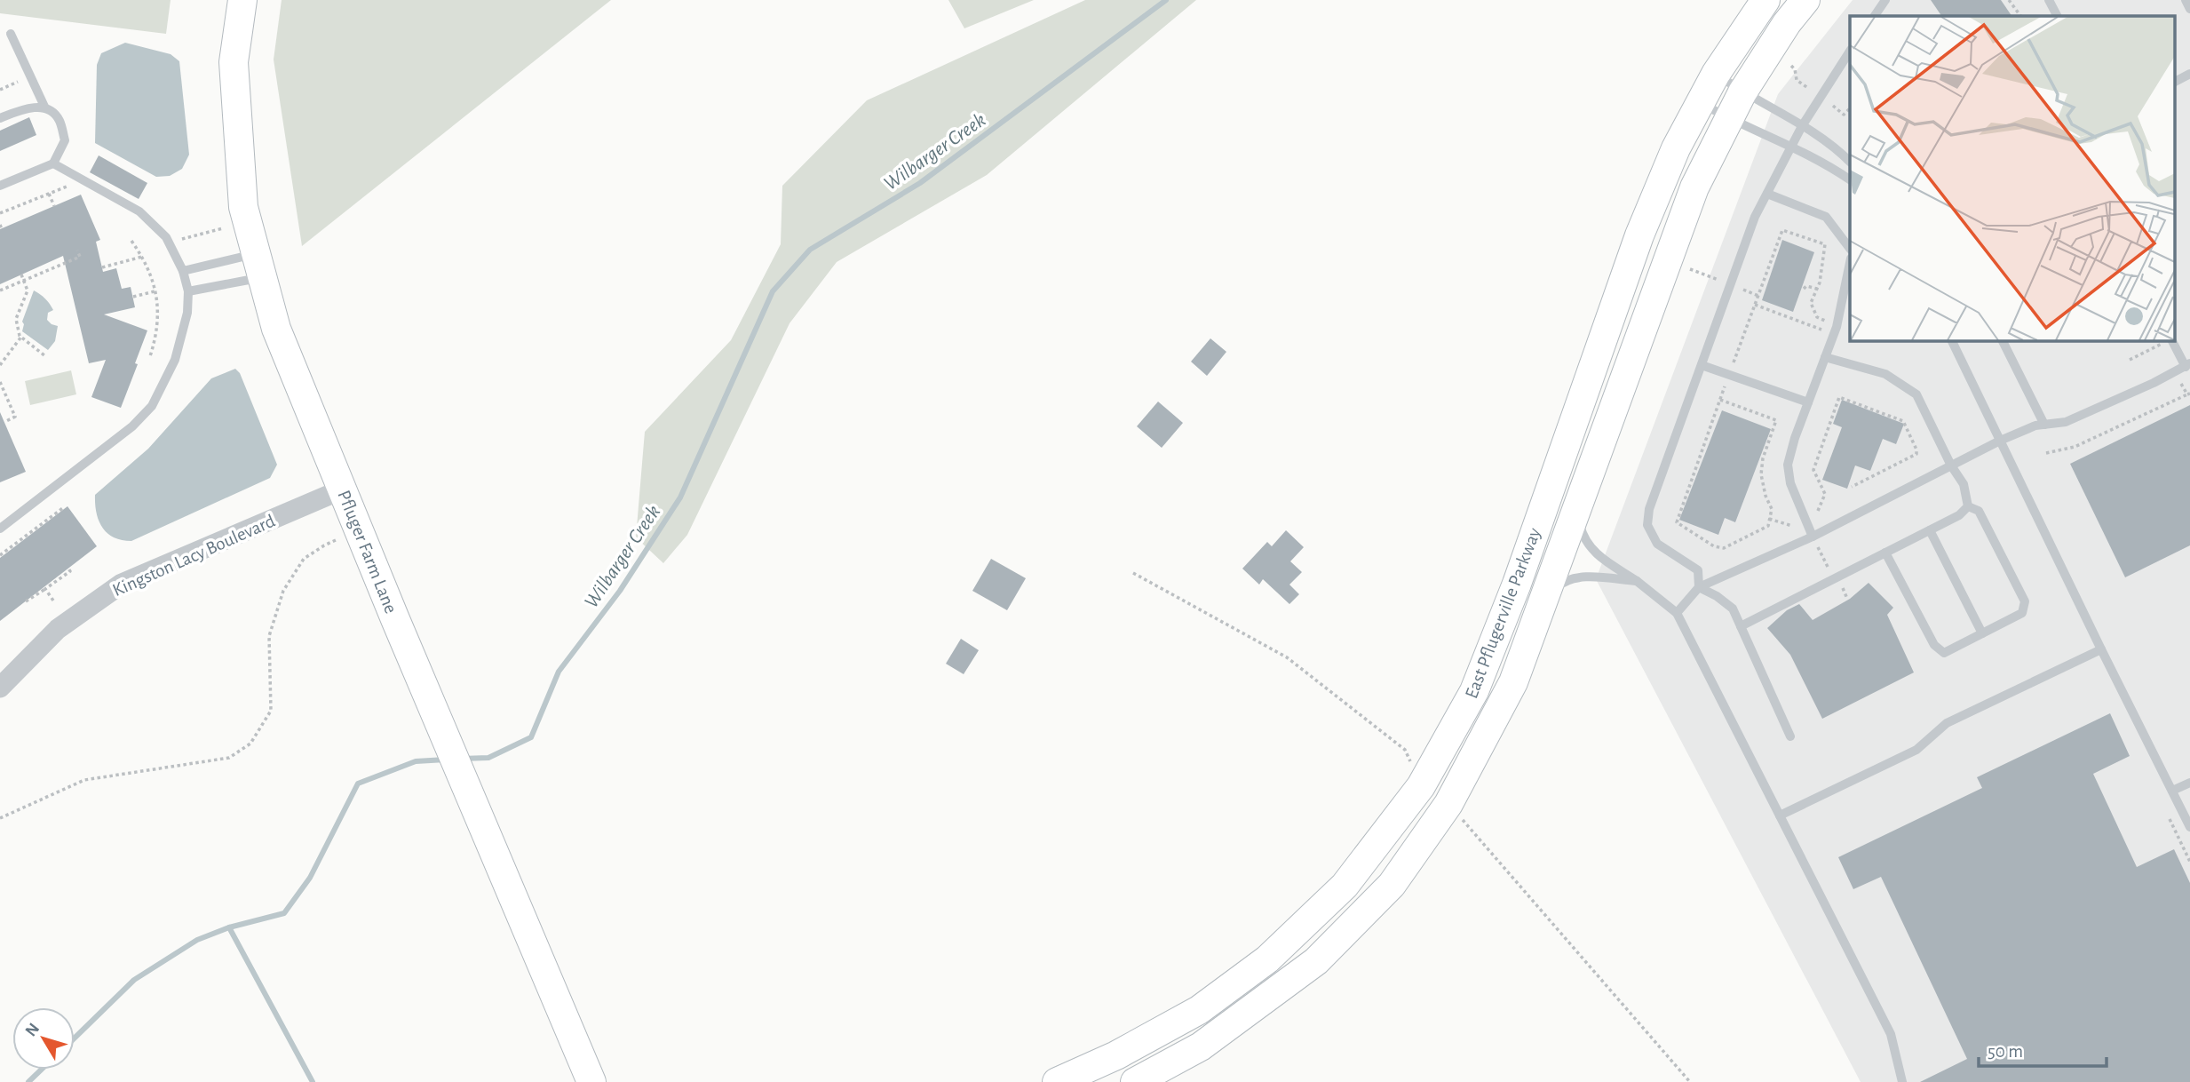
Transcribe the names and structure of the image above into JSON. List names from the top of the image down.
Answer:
{
  "streets": {
    "main road": ["Pfluger Farm Lane", "East Pflugerville Parkway"],
    "street": ["Kingston Lacy Boulevard"]
  },
  "crossings": [
    ["Pfluger Farm Lane", "Kingston Lacy Boulevard"]
  ],
  "water": ["Wilbarger Creek"],
  "scale_bar": "50 m",
  "north": "top left"
}
